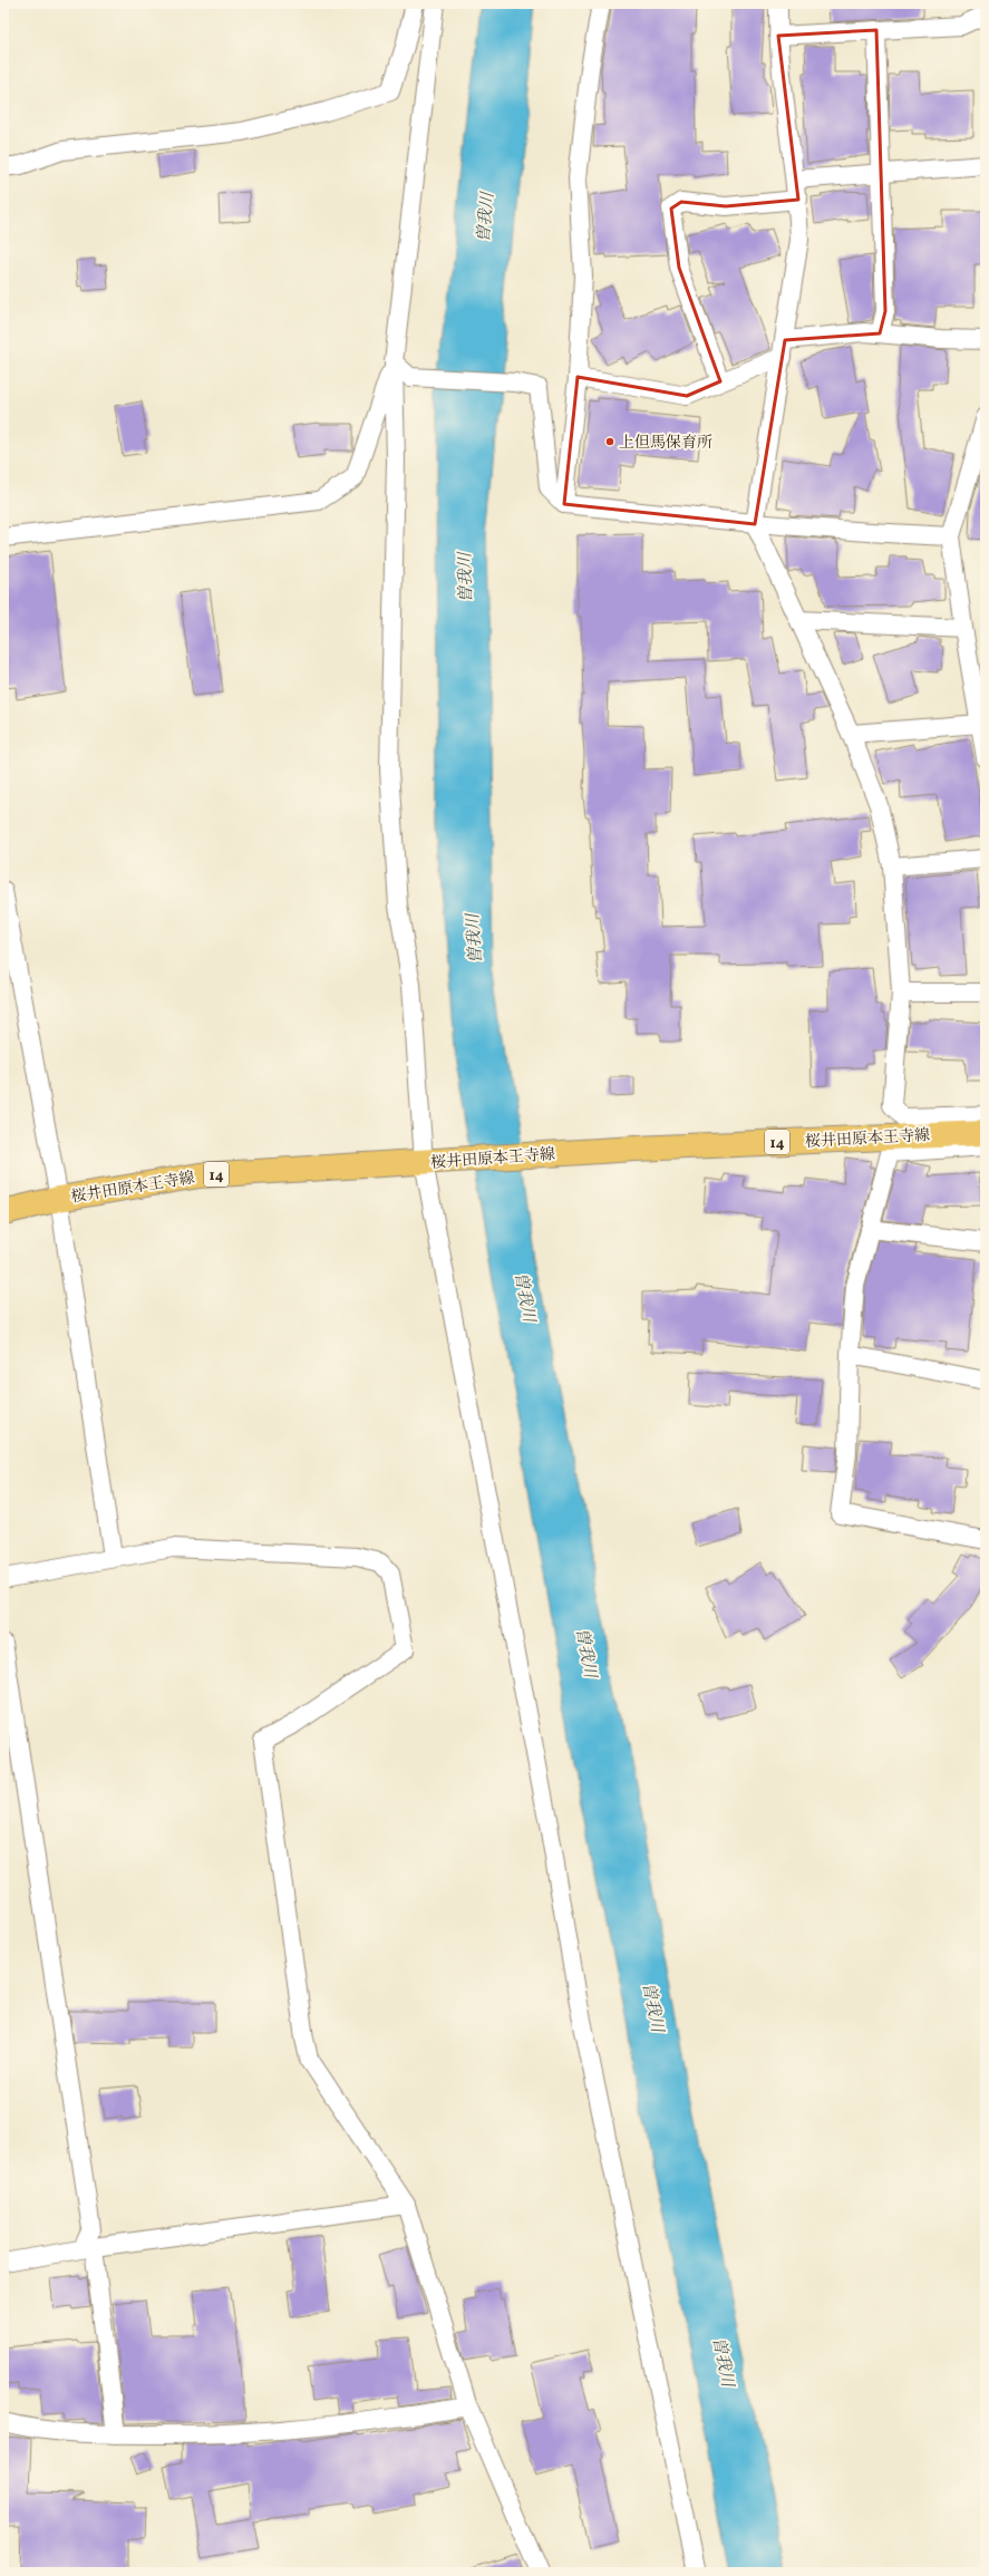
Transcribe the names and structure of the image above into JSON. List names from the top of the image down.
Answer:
{
  "streets": {
    "main road": ["桜井田原本王寺線", "14"]
  },
  "water": ["曽我川"],
  "places": ["上但馬保育所"]
}
